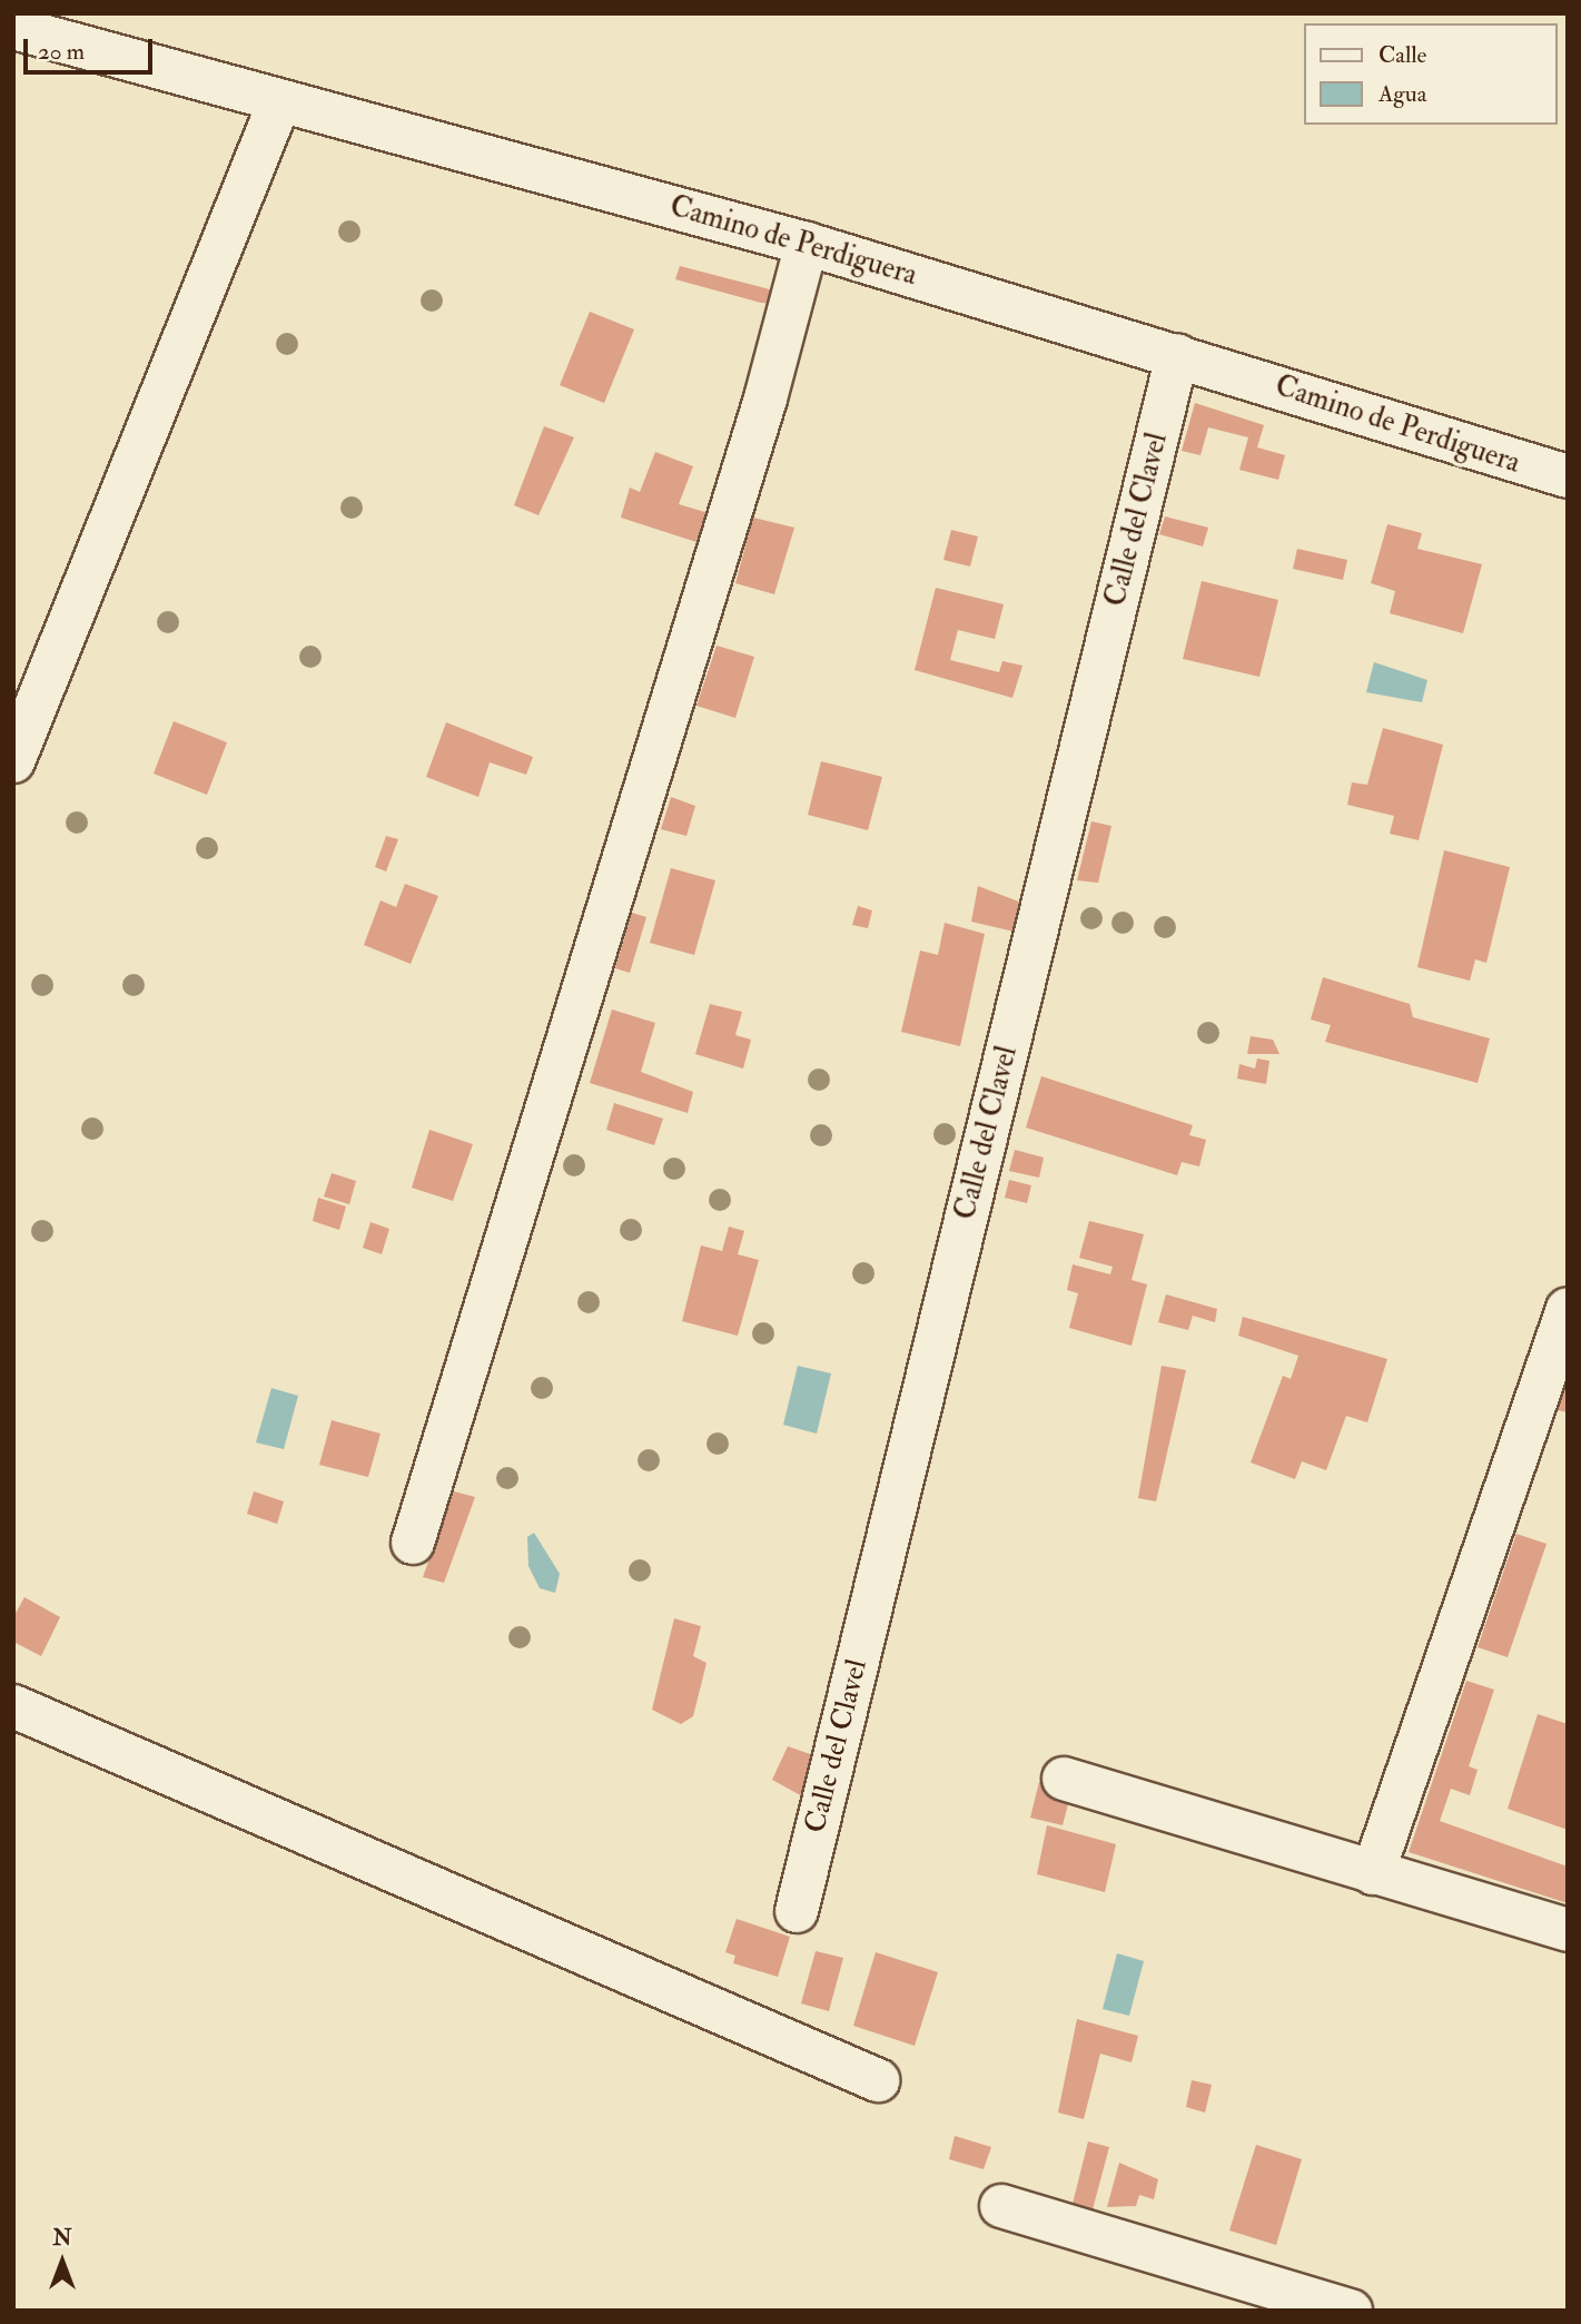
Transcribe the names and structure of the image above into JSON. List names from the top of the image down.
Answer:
{
  "streets": {
    "street": ["Camino de Perdiguera", "Calle del Clavel"]
  },
  "crossings": [
    ["Camino de Perdiguera", "Calle del Clavel"]
  ],
  "legend": ["Calle", "Agua"],
  "scale_bar": "20 m",
  "north": "top"
}
